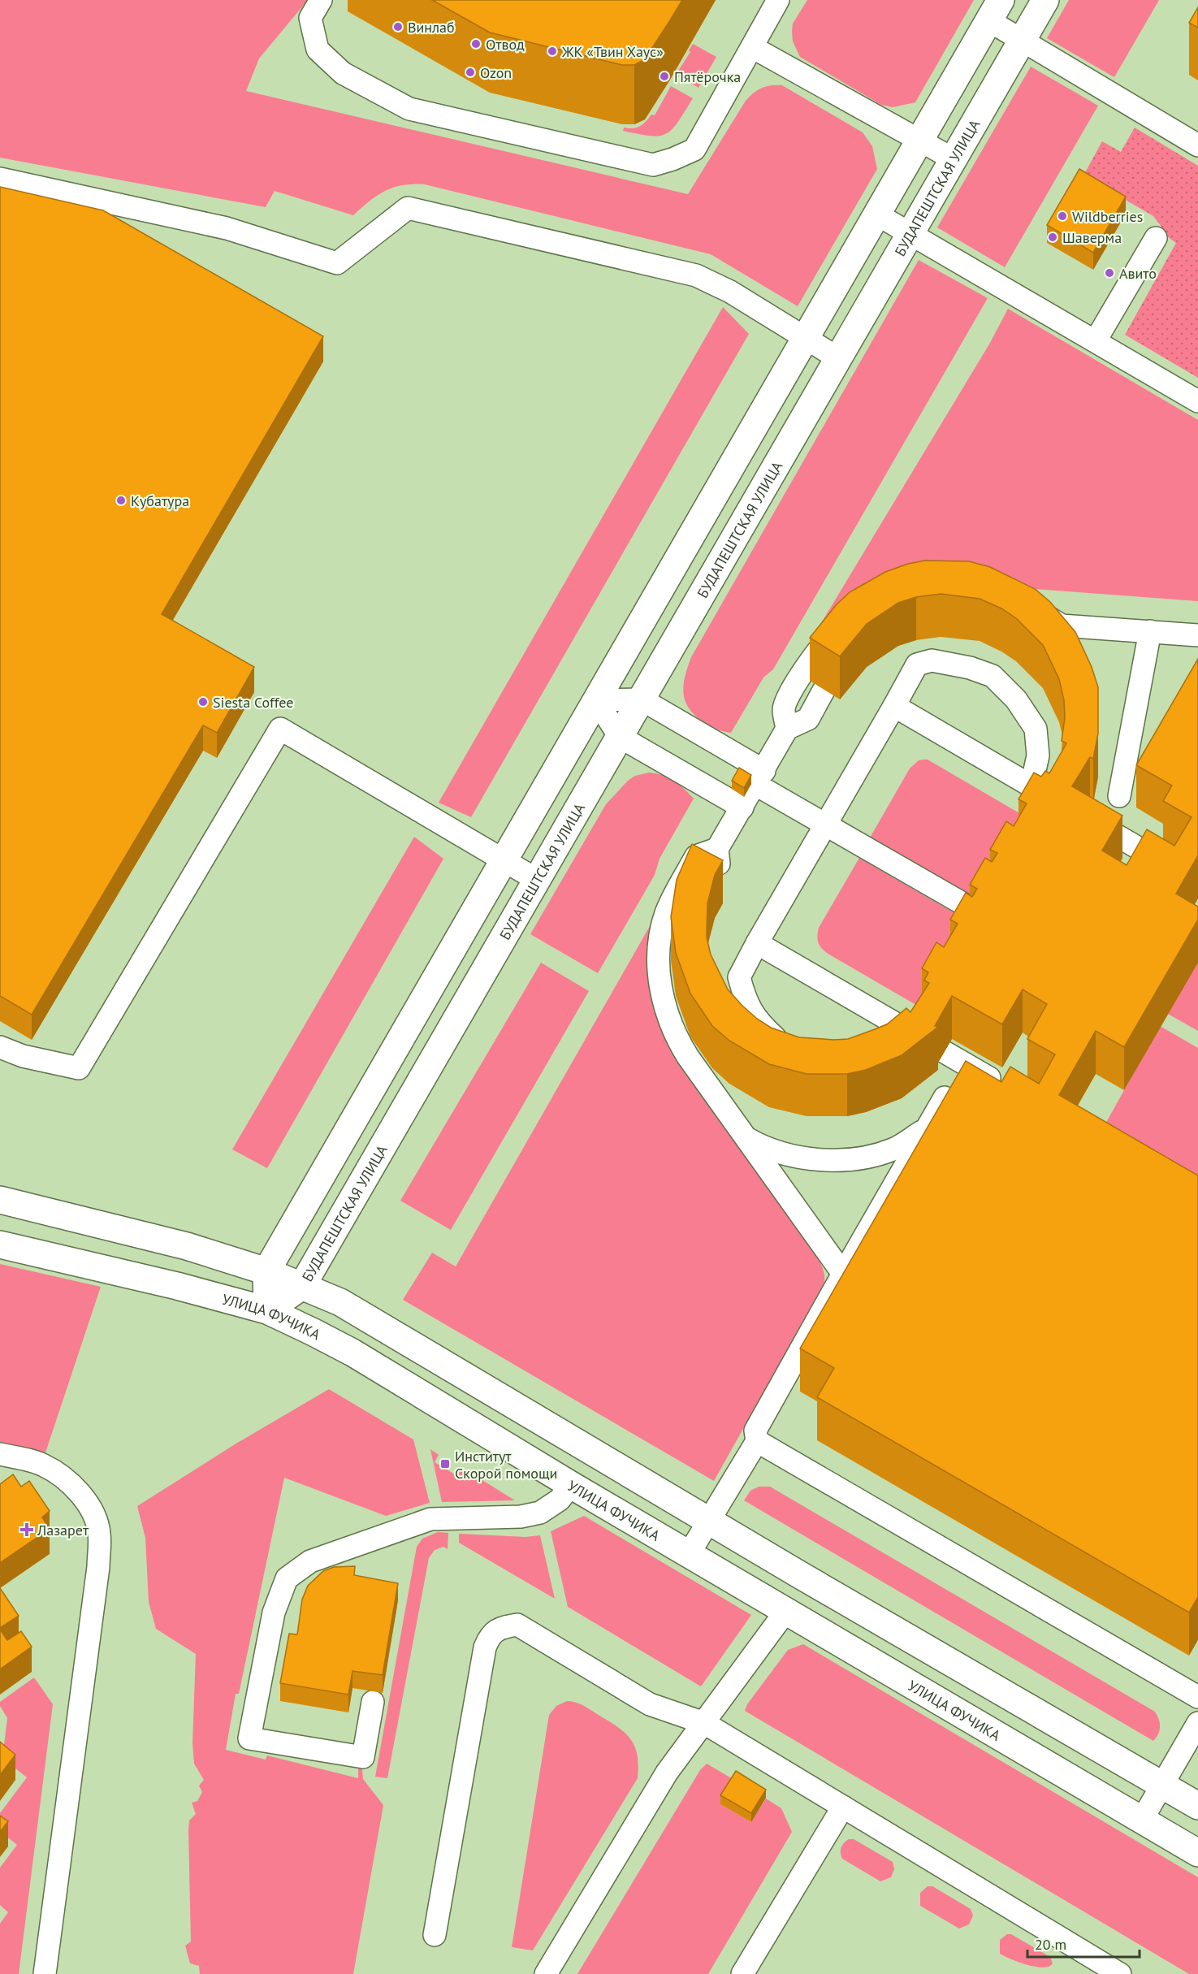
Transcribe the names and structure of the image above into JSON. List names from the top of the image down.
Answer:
{
  "streets": {
    "street": ["БУДАПЕШТСКАЯ УЛИЦА", "УЛИЦА ФУЧИКА"]
  },
  "crossings": [
    ["БУДАПЕШТСКАЯ УЛИЦА", "УЛИЦА ФУЧИКА"]
  ],
  "places": {
    "other": [
      "Винлаб",
      "Отвод",
      "ЖК «Твин Хаус»",
      "Ozon",
      "Пятёрочка",
      "Wildberries",
      "Шаверма",
      "Авито",
      "Кубатура",
      "Siesta Coffee"
    ],
    "transit": ["Институт Скорой помощи"],
    "health": ["Лазарет"]
  },
  "scale_bar": "20 m"
}
